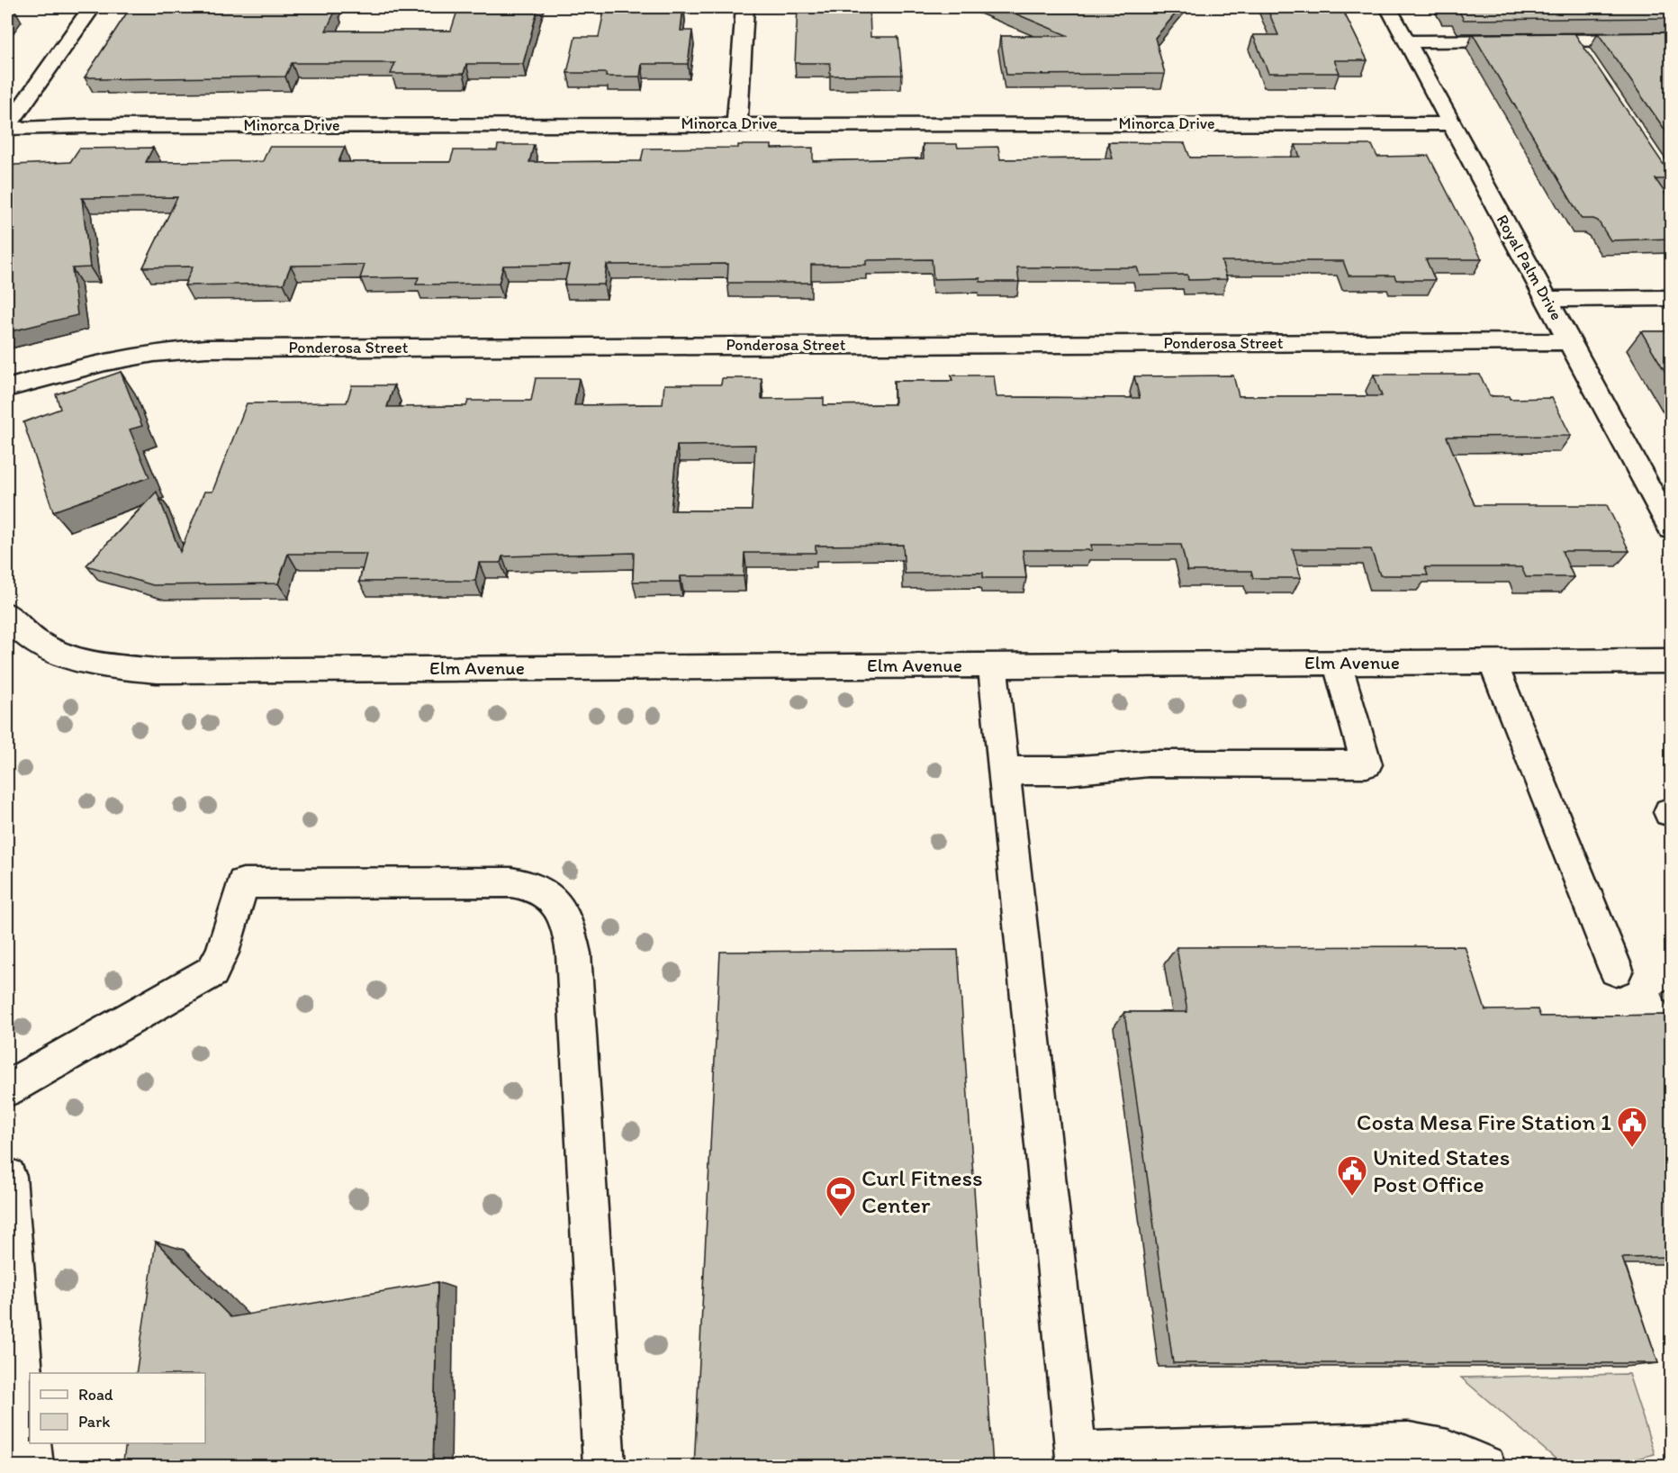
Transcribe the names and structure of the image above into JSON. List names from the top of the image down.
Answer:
{
  "streets": {
    "street": [
      "Minorca Drive",
      "Royal Palm Drive",
      "Ponderosa Street",
      "Elm Avenue"
    ]
  },
  "crossings": [
    ["Minorca Drive", "Royal Palm Drive"],
    ["Royal Palm Drive", "Ponderosa Street"]
  ],
  "places": {
    "public building": ["Costa Mesa Fire Station 1", "United States Post Office"],
    "sports": ["Curl Fitness Center"]
  },
  "legend": ["Road", "Park"]
}
